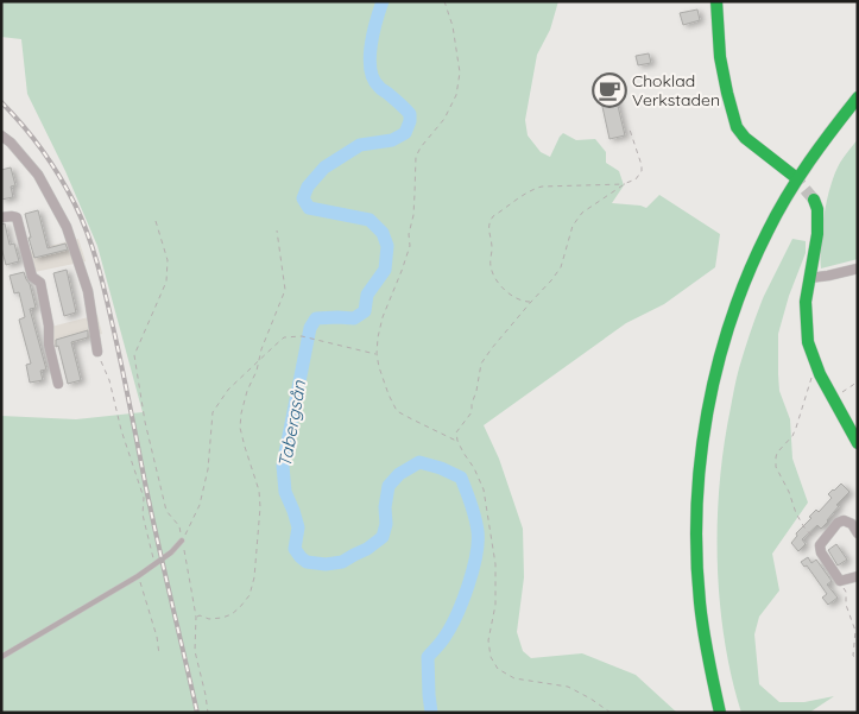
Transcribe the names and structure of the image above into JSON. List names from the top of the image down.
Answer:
{
  "water": ["Tabergsån"],
  "places": {
    "cafe": ["Choklad Verkstaden"]
  }
}
